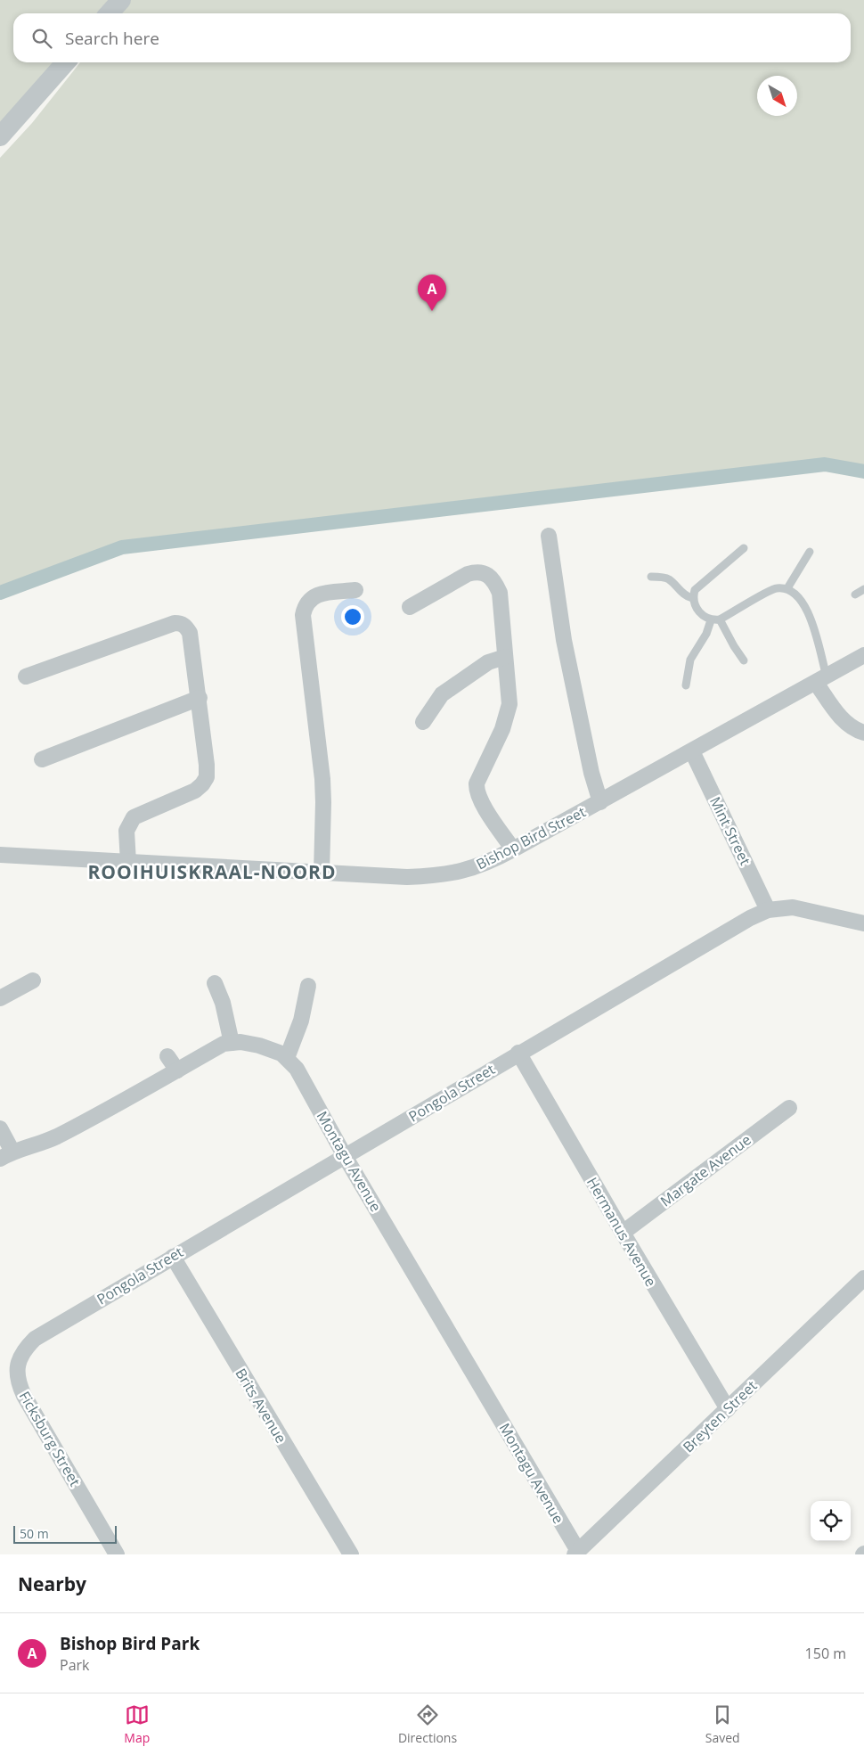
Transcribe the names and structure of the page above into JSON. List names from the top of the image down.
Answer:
{
  "streets": {
    "street": [
      "Mint Street",
      "Bishop Bird Street",
      "Pongola Street",
      "Montagu Avenue",
      "Margate Avenue",
      "Hermanus Avenue",
      "Brits Avenue",
      "Breyten Street",
      "Ficksburg Street"
    ]
  },
  "crossings": [
    ["Mint Street", "Bishop Bird Street"],
    ["Mint Street", "Pongola Street"],
    ["Pongola Street", "Montagu Avenue"],
    ["Pongola Street", "Hermanus Avenue"],
    ["Pongola Street", "Brits Avenue"],
    ["Pongola Street", "Ficksburg Street"],
    ["Montagu Avenue", "Breyten Street"],
    ["Margate Avenue", "Hermanus Avenue"],
    ["Hermanus Avenue", "Breyten Street"]
  ],
  "districts": ["ROOIHUISKRAAL-NOORD"],
  "scale_bar": "50 m",
  "north": "bottom right",
  "page": {
    "search": "Search here",
    "pins": "A",
    "scale": "50 m",
    "heading": "Nearby",
    "list": [
      {
        "mark": "A",
        "name": "Bishop Bird Park",
        "note": "Park",
        "value": "150 m"
      }
    ],
    "nav": ["Map", "Directions", "Saved"]
  }
}
